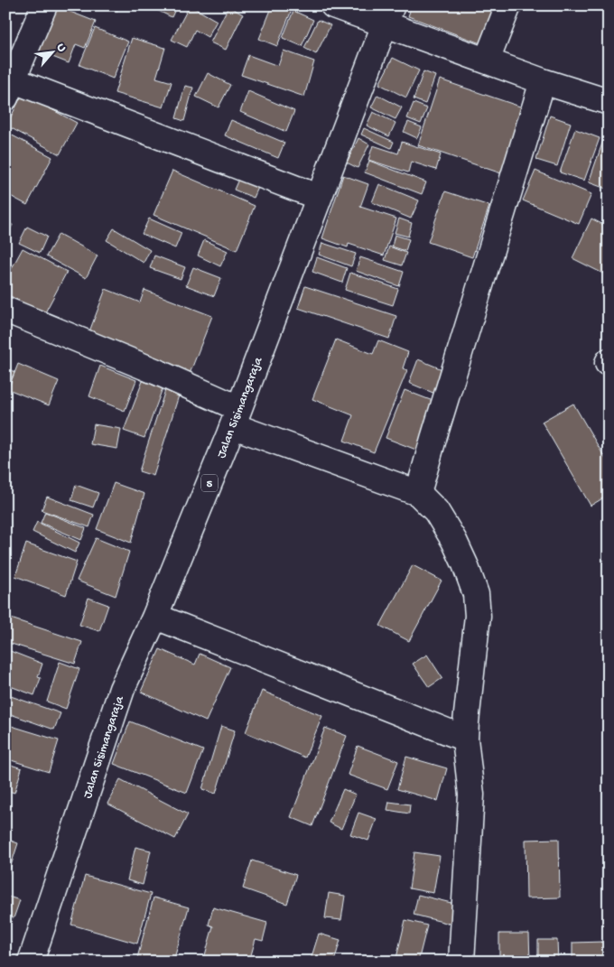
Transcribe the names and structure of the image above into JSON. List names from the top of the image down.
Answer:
{
  "streets": {
    "main road": ["Jalan Sisimangaraja", "5"]
  },
  "north": "top right"
}
